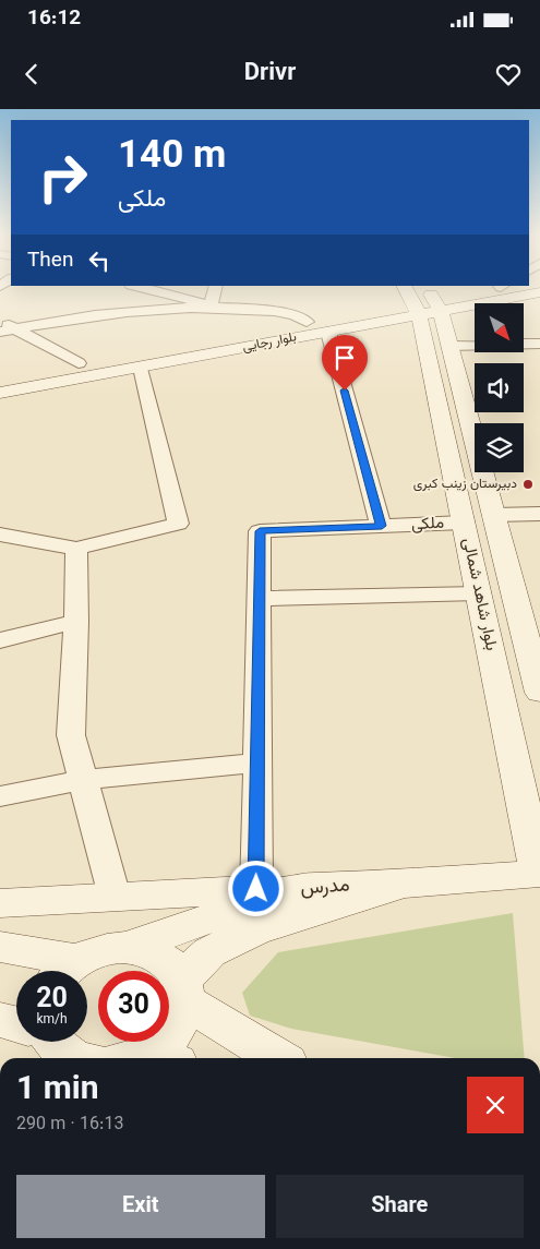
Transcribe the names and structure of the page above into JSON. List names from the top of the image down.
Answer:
{
  "streets": {
    "street": [
      "بلوار رجایی",
      "ملکی",
      "بلوار شاهد شمالی",
      "مدرس"
    ]
  },
  "crossings": [
    ["بلوار رجایی", "بلوار شاهد شمالی"],
    ["ملکی", "بلوار شاهد شمالی"],
    ["بلوار شاهد شمالی", "مدرس"]
  ],
  "places": ["دبیرستان زینب کبری"],
  "north": "bottom right",
  "page": {
    "status": "16:12",
    "header": "Drivr",
    "turn": ["140 m", "ملکی"],
    "then": "Then",
    "speed": "20 km/h",
    "limit": "30",
    "heading": ["1 min", "290 m · 16:13"],
    "buttons": ["Exit", "Share"]
  }
}
